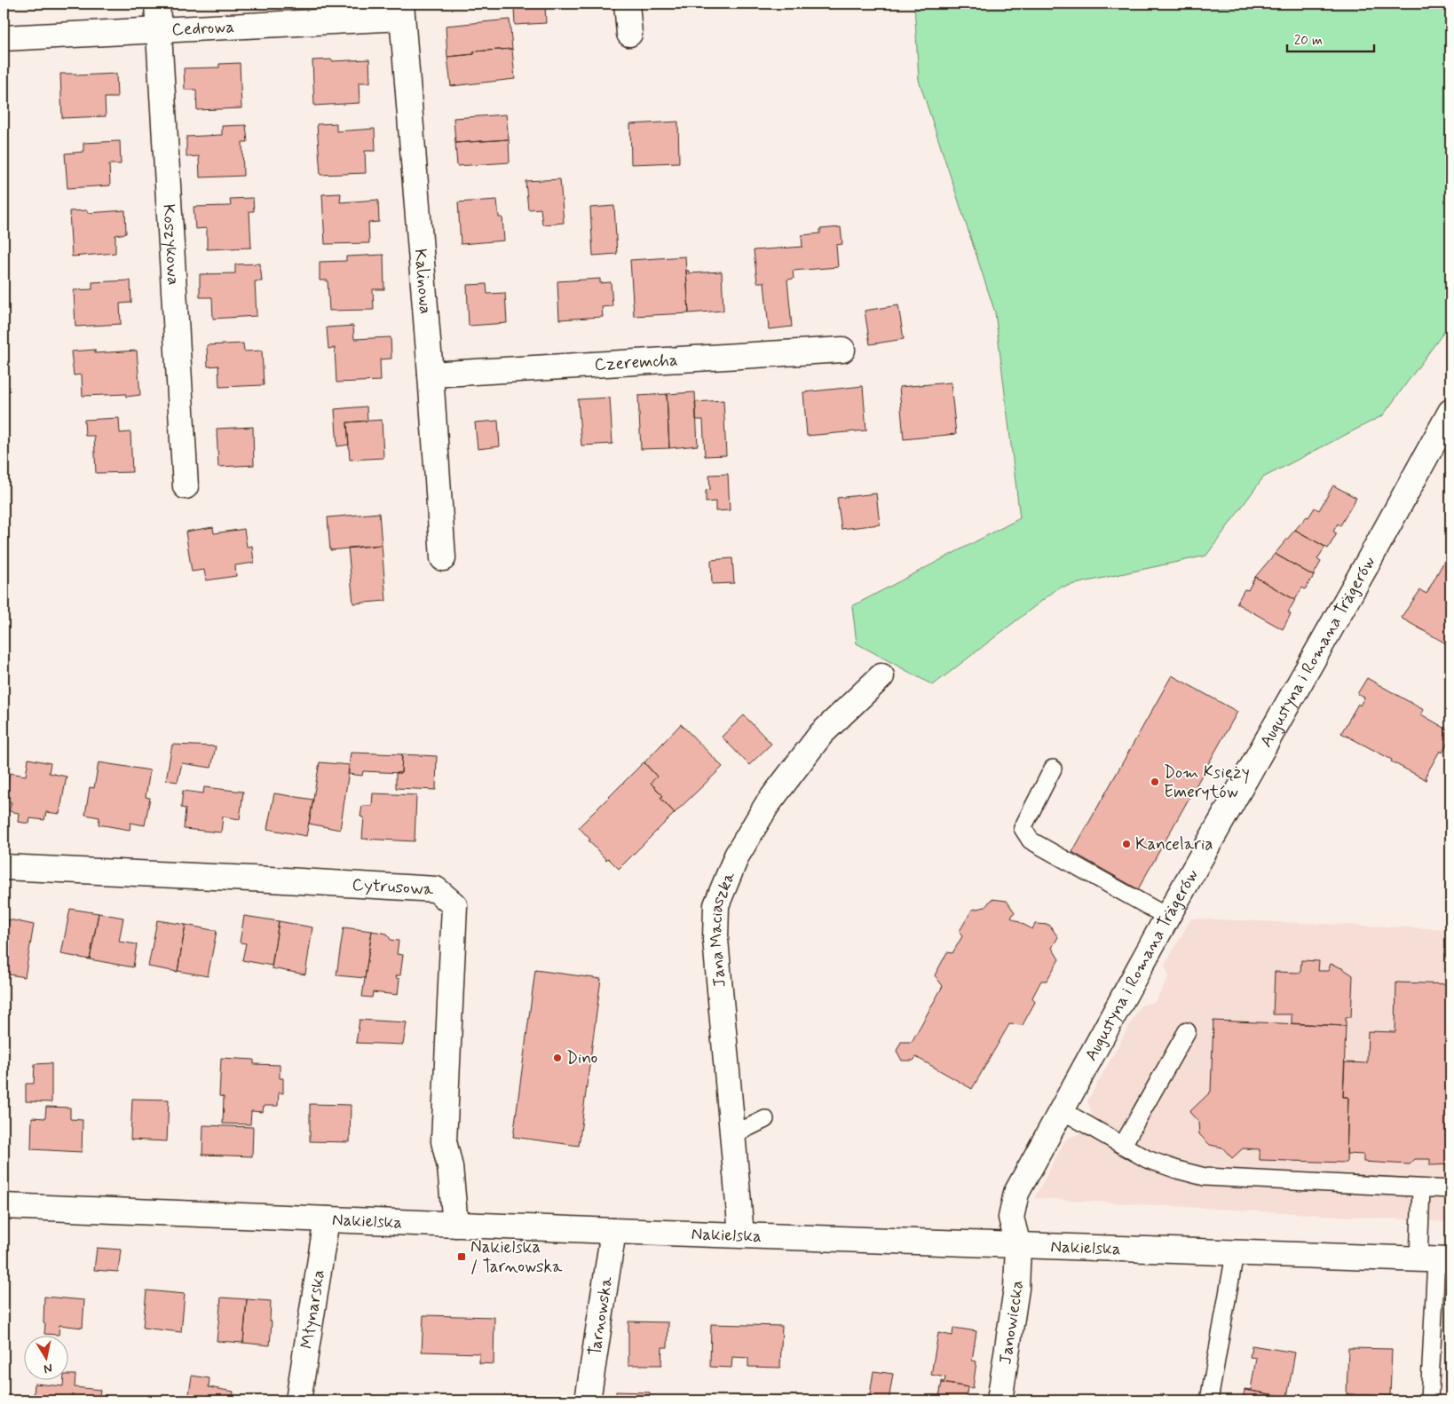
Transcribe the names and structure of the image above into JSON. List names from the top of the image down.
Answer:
{
  "streets": {
    "street": [
      "Cedrowa",
      "Koszykowa",
      "Kalinowa",
      "Czeremcha",
      "Augustyna i Romana Trägerów",
      "Cytrusowa",
      "Jana Maciaszka",
      "Nakielska",
      "Młynarska",
      "Tarnowska",
      "Janowiecka"
    ]
  },
  "crossings": [
    ["Cedrowa", "Koszykowa"],
    ["Cedrowa", "Kalinowa"],
    ["Kalinowa", "Czeremcha"],
    ["Augustyna i Romana Trägerów", "Nakielska"],
    ["Augustyna i Romana Trägerów", "Janowiecka"],
    ["Cytrusowa", "Nakielska"],
    ["Jana Maciaszka", "Nakielska"],
    ["Nakielska", "Młynarska"],
    ["Nakielska", "Tarnowska"],
    ["Nakielska", "Janowiecka"]
  ],
  "places": {
    "other": ["Dom Księży Emerytów", "Kancelaria", "Dino"],
    "transit": ["Nakielska / Tarnowska"]
  },
  "scale_bar": "20 m",
  "north": "bottom"
}
